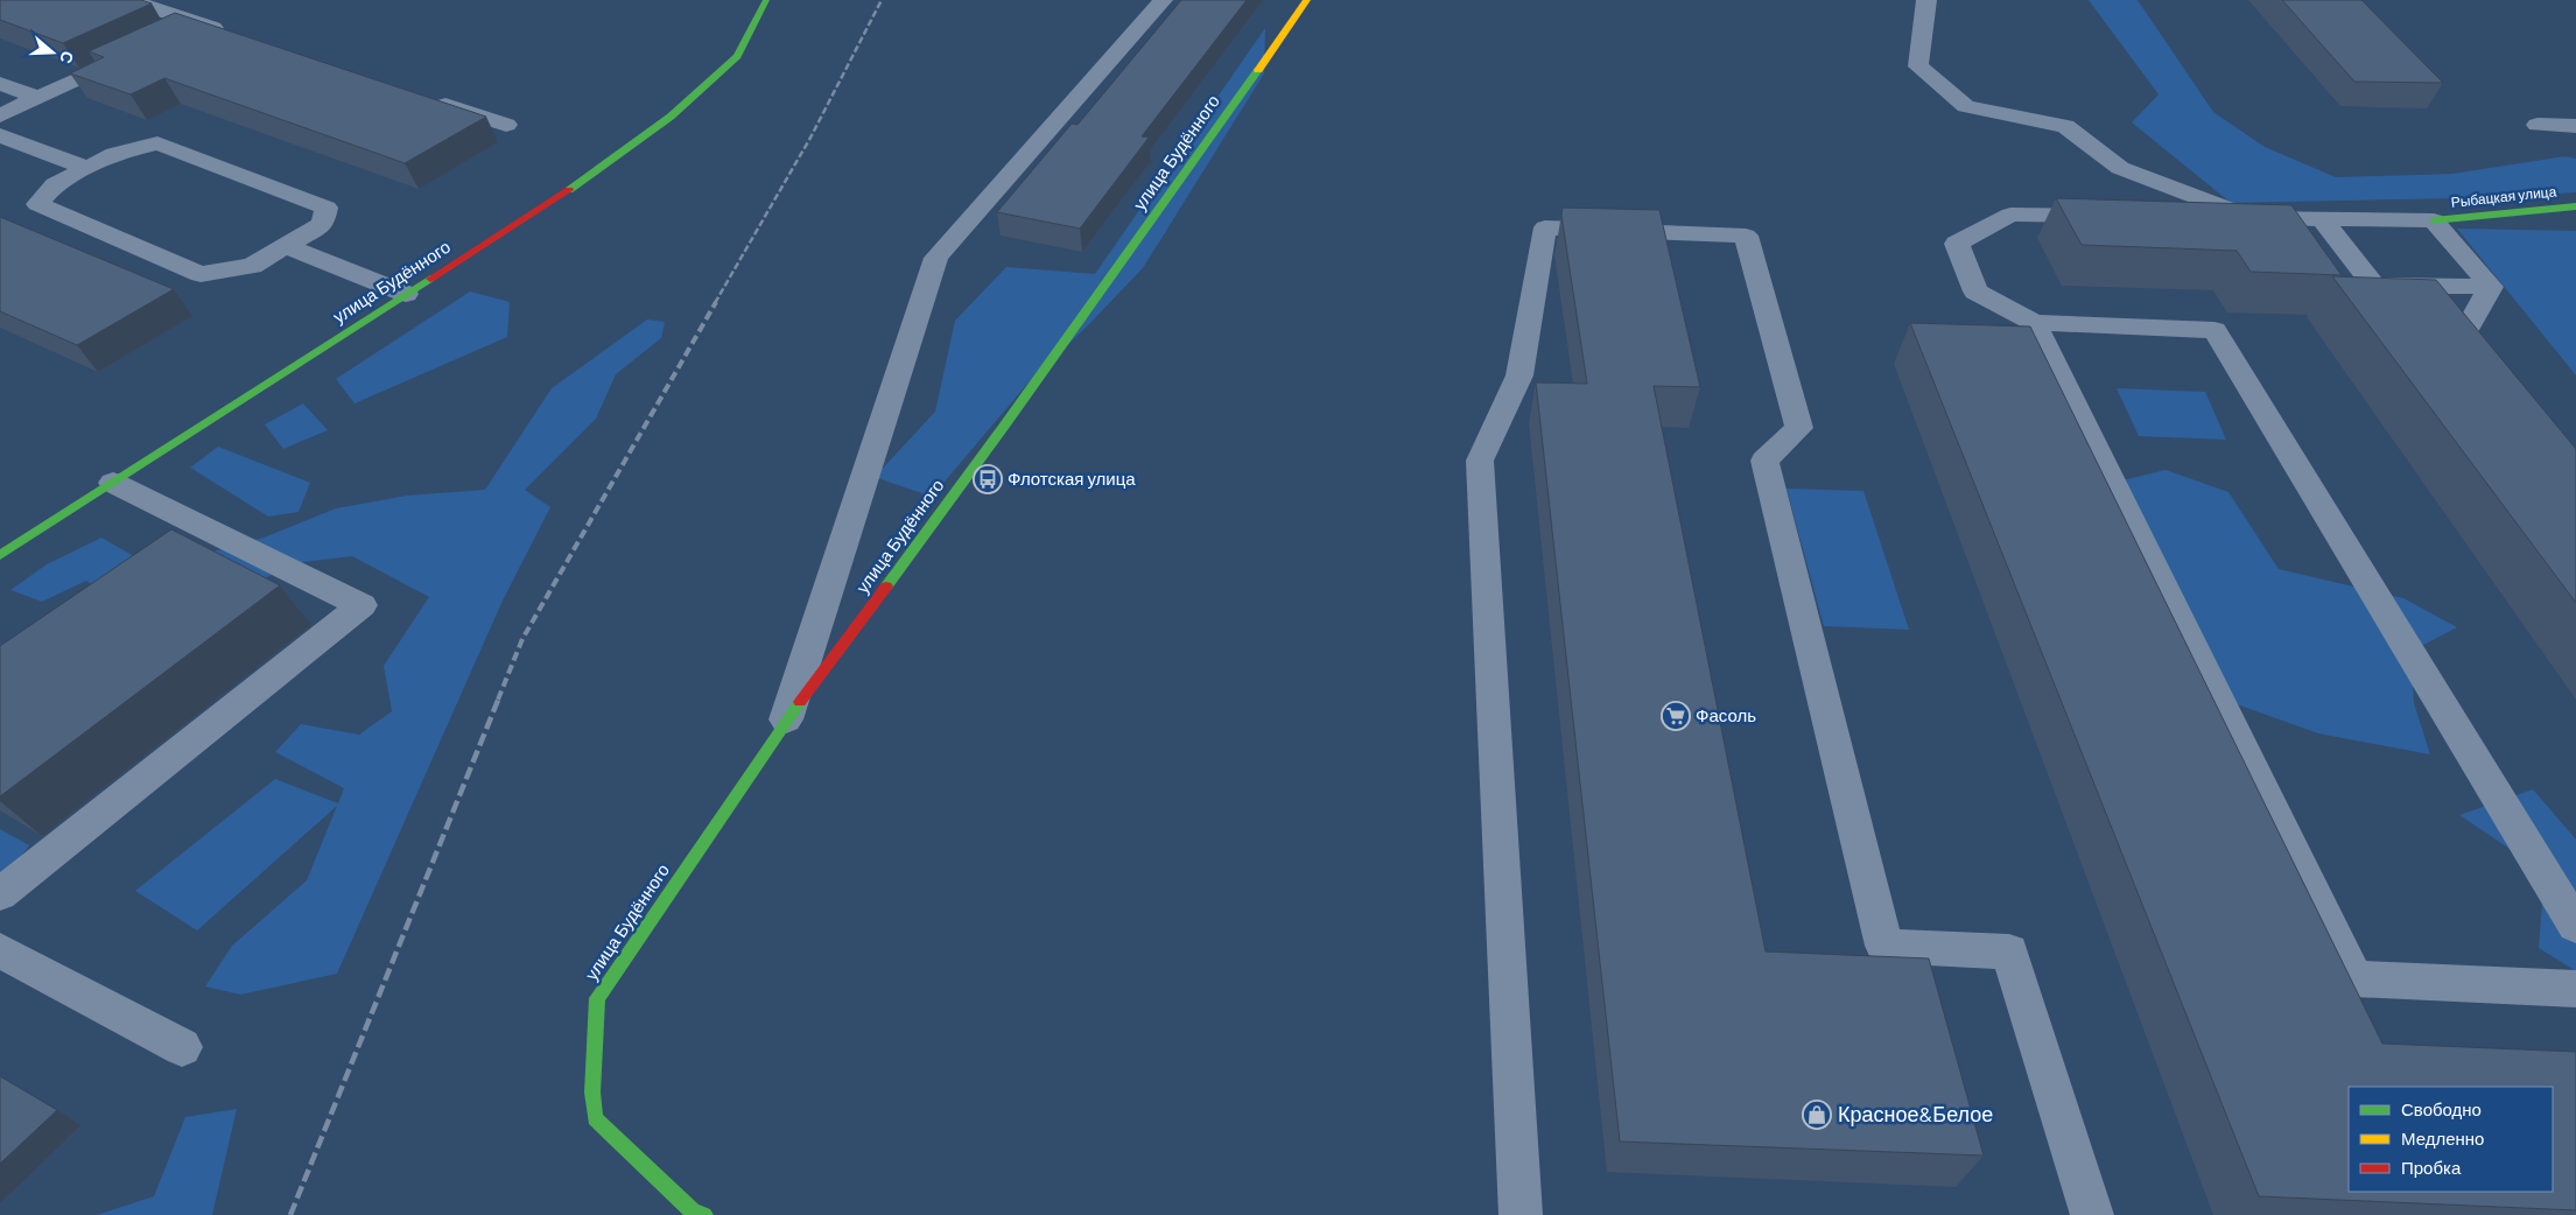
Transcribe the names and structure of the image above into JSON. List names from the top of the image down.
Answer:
{
  "streets": {
    "street": ["улица Будённого", "Рыбацкая улица"]
  },
  "places": {
    "bus stop": ["Флотская улица"],
    "supermarket": ["Фасоль"],
    "shop": ["Красное&Белое"]
  },
  "legend": ["Свободно", "Медленно", "Пробка"],
  "north": "right"
}
